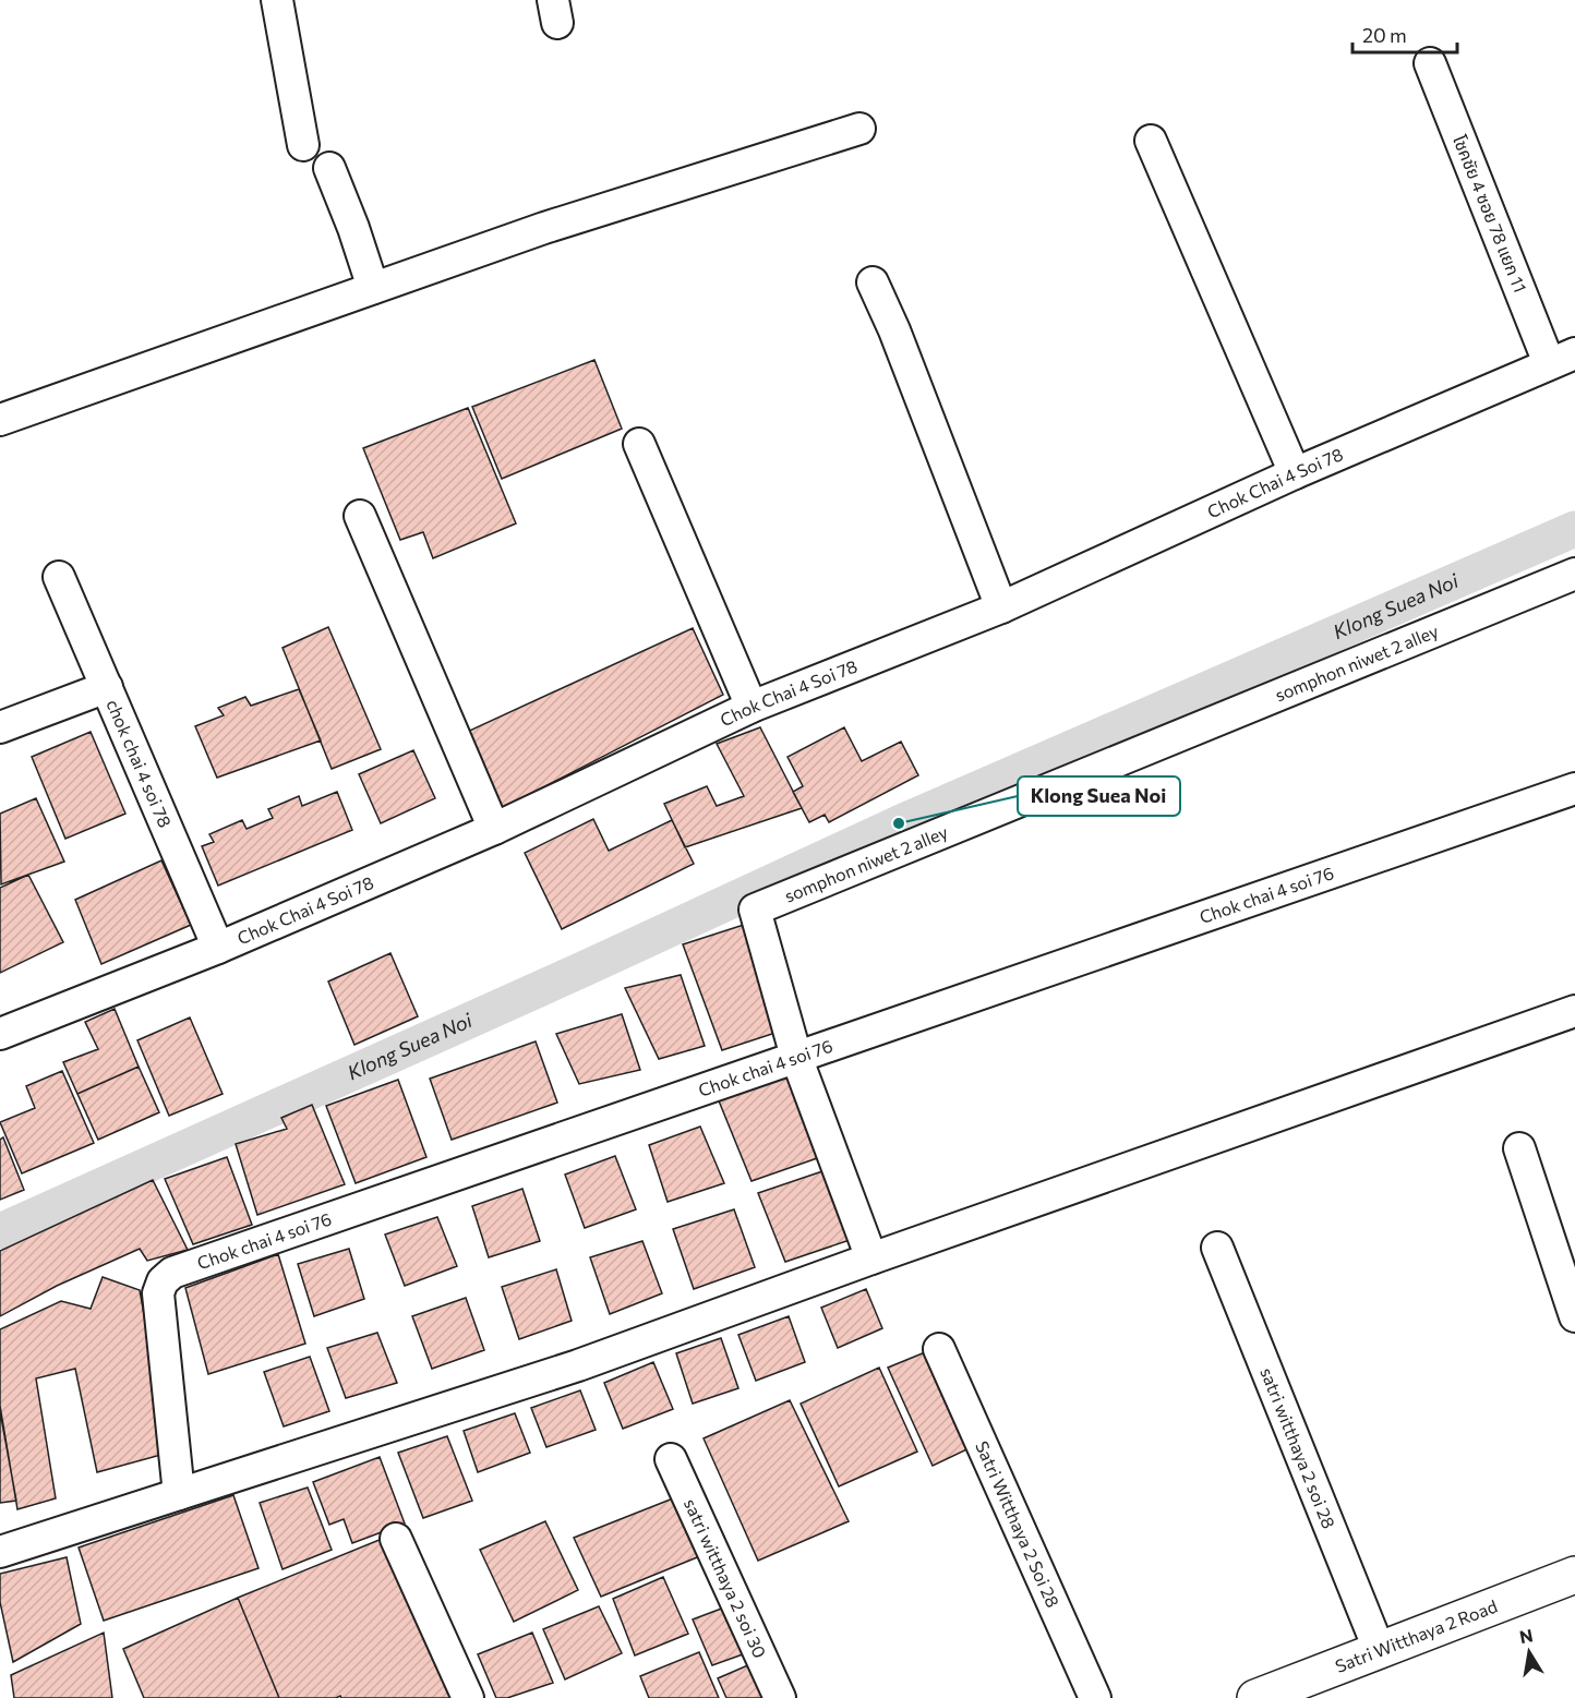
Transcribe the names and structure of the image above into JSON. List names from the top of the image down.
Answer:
{
  "streets": {
    "street": [
      "โชคชัย 4 ซอย 78 แยก 11",
      "Chok Chai 4 Soi 78",
      "somphon niwet 2 alley",
      "chok chai 4 soi 78",
      "Chok chai 4 soi 76",
      "satri witthaya 2 soi 28",
      "Satri Witthaya 2 Soi 28",
      "satri witthaya 2 soi 30",
      "Satri Witthaya 2 Road"
    ]
  },
  "crossings": [
    ["โชคชัย 4 ซอย 78 แยก 11", "Chok Chai 4 Soi 78"],
    ["Chok Chai 4 Soi 78", "chok chai 4 soi 78"],
    ["somphon niwet 2 alley", "Chok chai 4 soi 76"],
    ["satri witthaya 2 soi 28", "Satri Witthaya 2 Road"]
  ],
  "water": ["Klong Suea Noi"],
  "places": ["Klong Suea Noi"],
  "scale_bar": "20 m",
  "north": "top"
}
